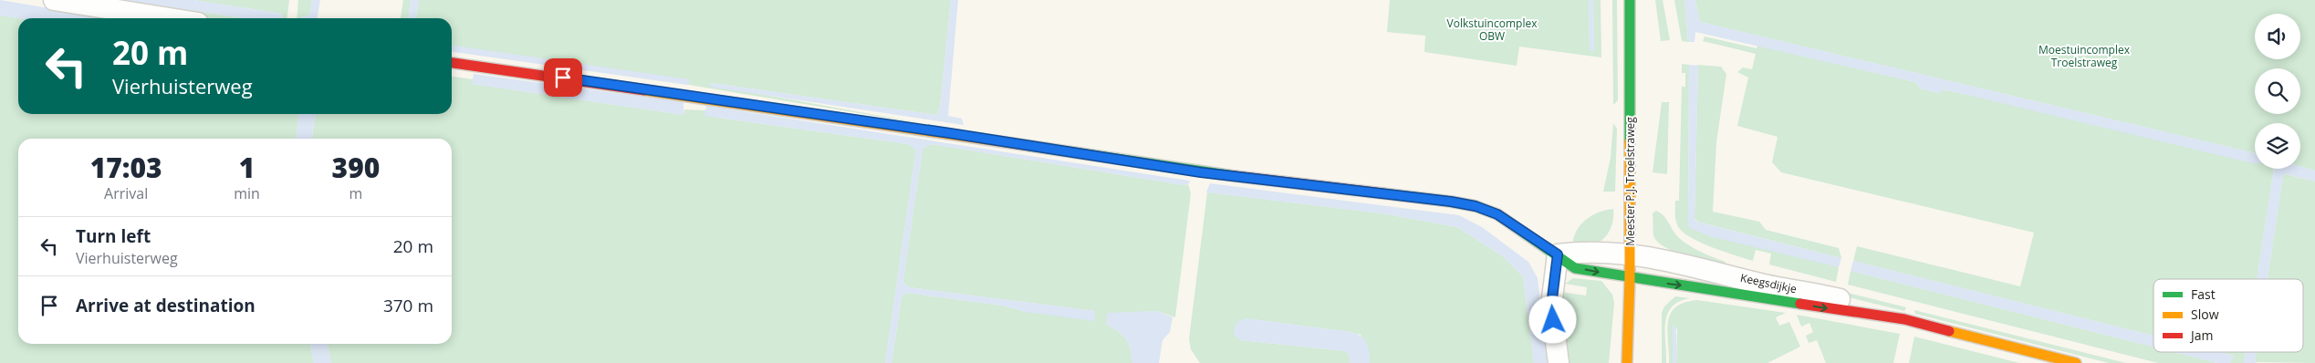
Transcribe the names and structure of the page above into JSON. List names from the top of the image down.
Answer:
{
  "streets": {
    "street": ["Meester P.J. Troelstraweg", "Keegsdijkje"]
  },
  "crossings": [
    ["Meester P.J. Troelstraweg", "Keegsdijkje"]
  ],
  "parks": ["Volkstuincomplex OBW", "Moestuincomplex Troelstraweg"],
  "legend": ["Fast", "Slow", "Jam"],
  "page": {
    "turn": ["20 m", "Vierhuisterweg"],
    "eta": [
      "17:03",
      "Arrival",
      "1",
      "min",
      "390",
      "m"
    ],
    "list": [
      {
        "name": "Turn left",
        "note": "Vierhuisterweg",
        "value": "20 m"
      },
      {
        "name": "Arrive at destination",
        "value": "370 m"
      }
    ]
  }
}
